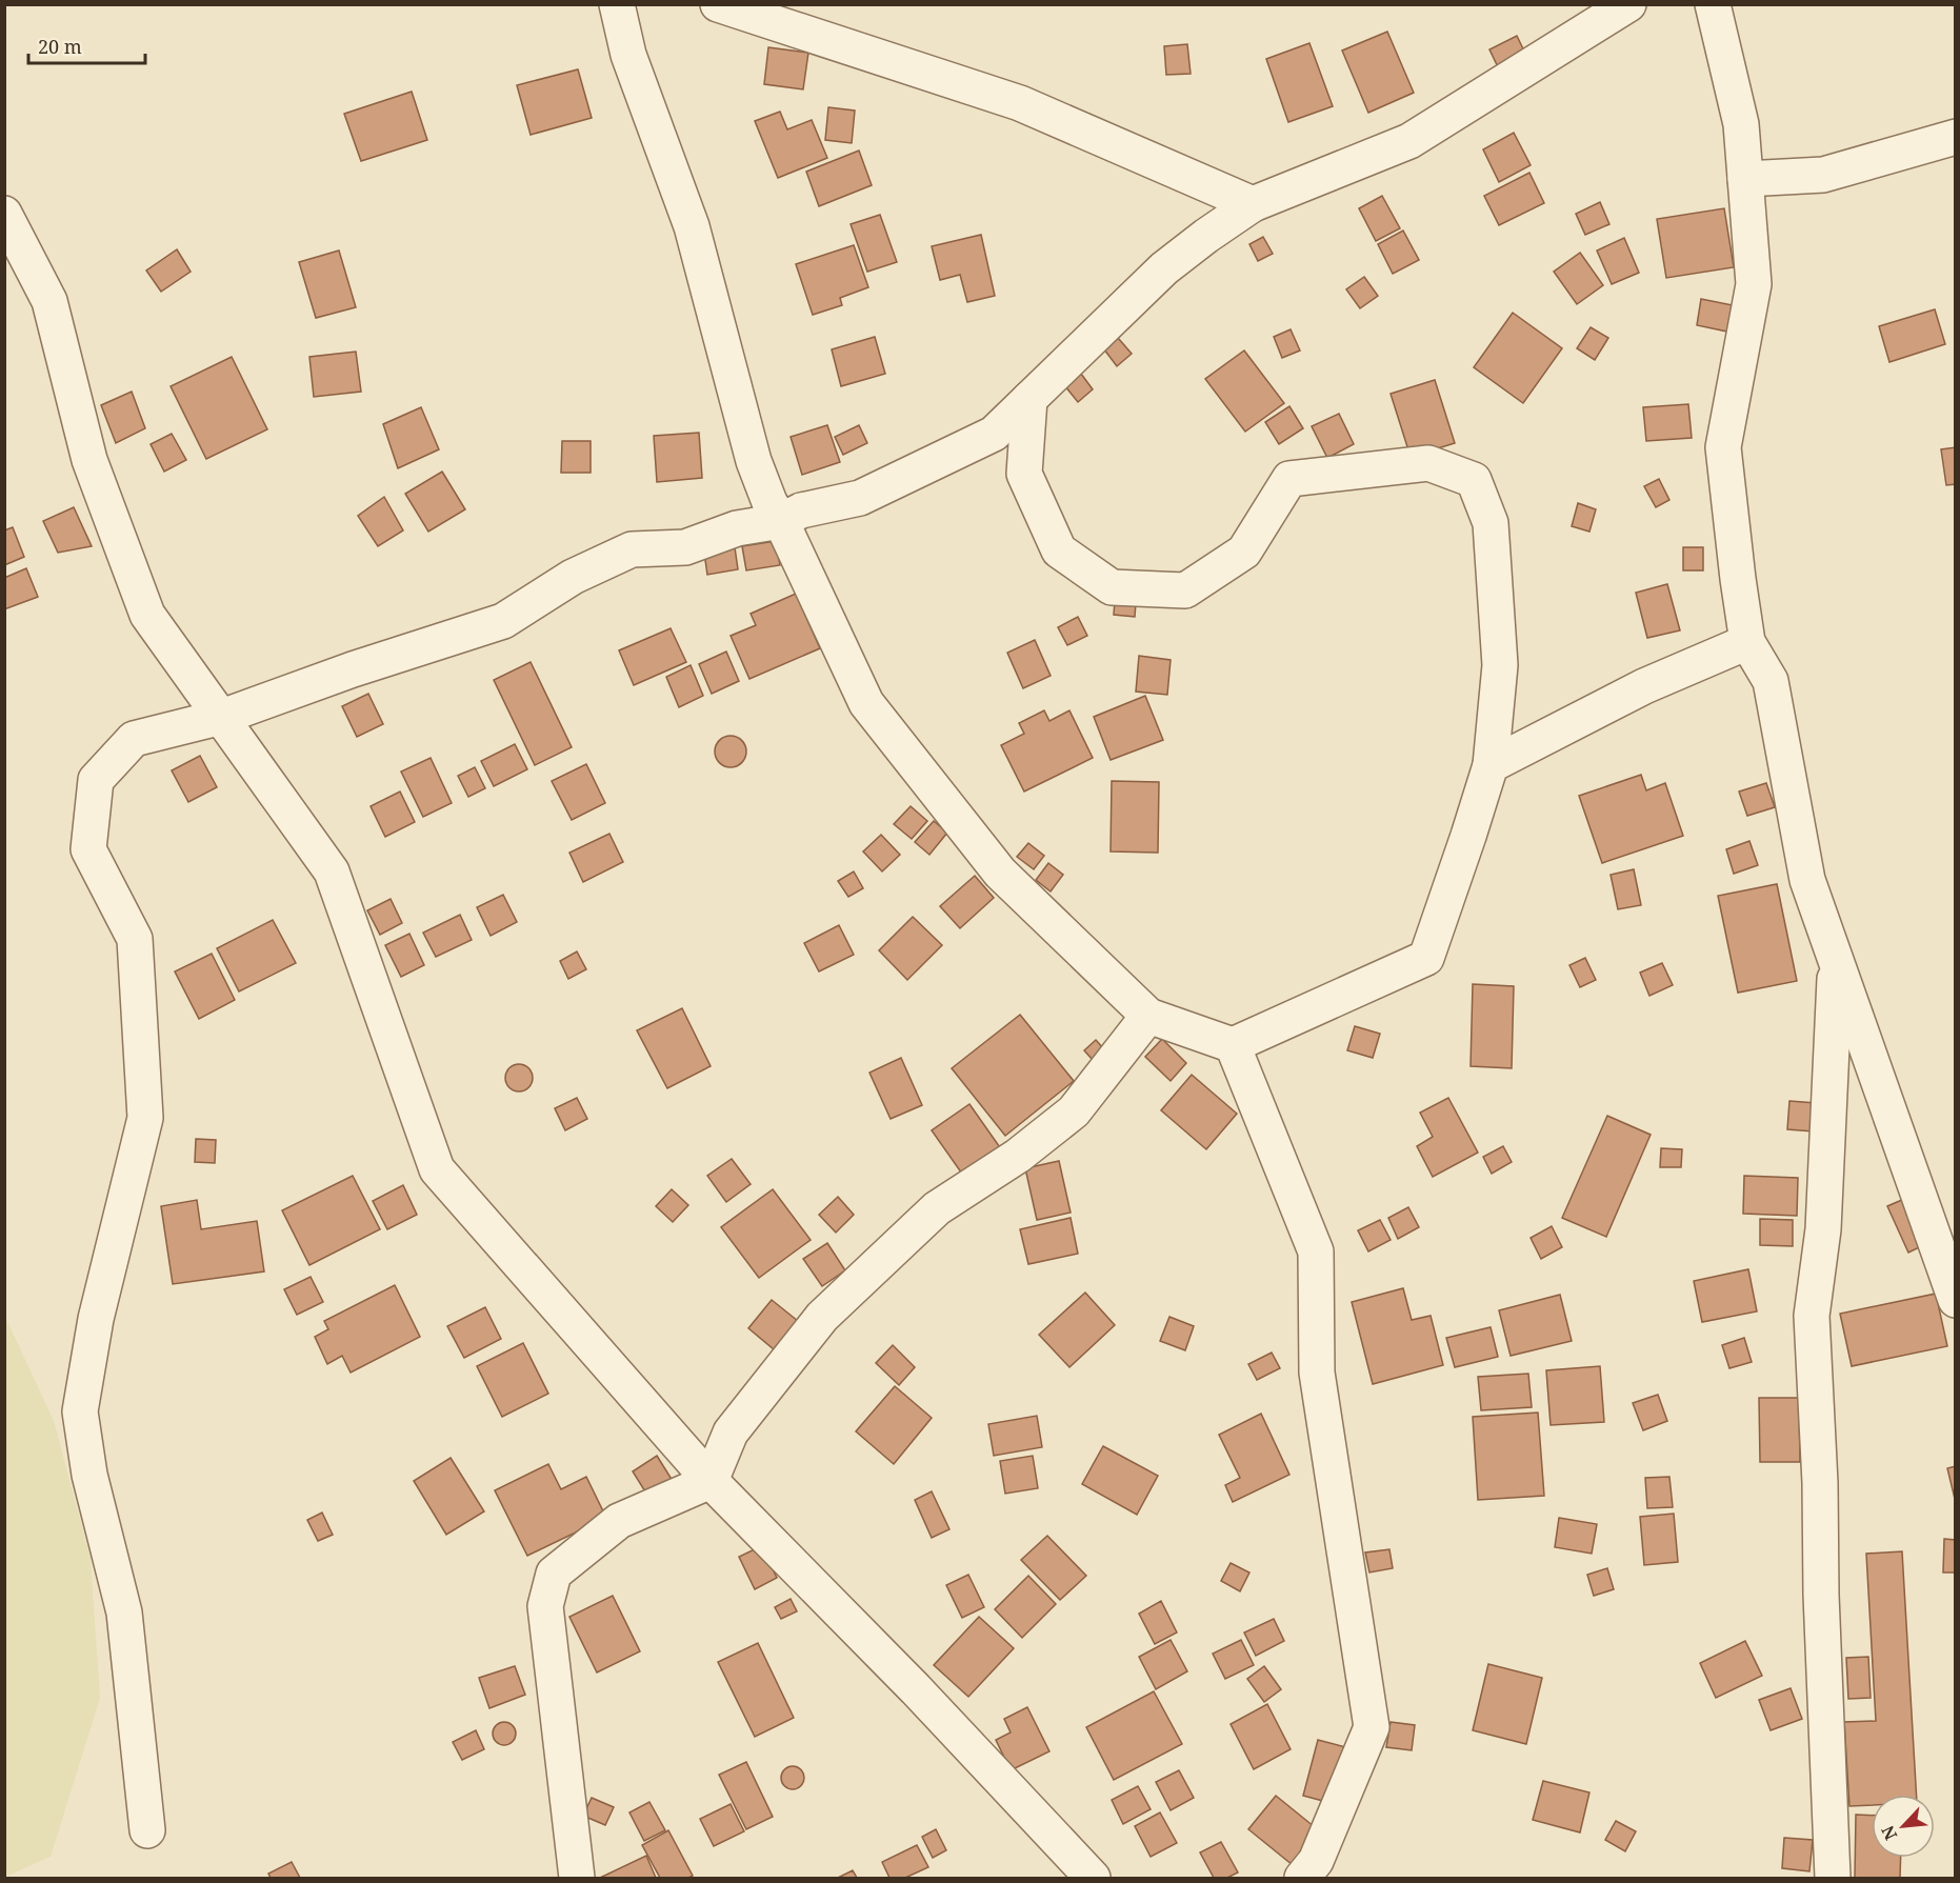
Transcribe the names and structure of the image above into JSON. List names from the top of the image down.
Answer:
{
  "scale_bar": "20 m",
  "north": "bottom left"
}
